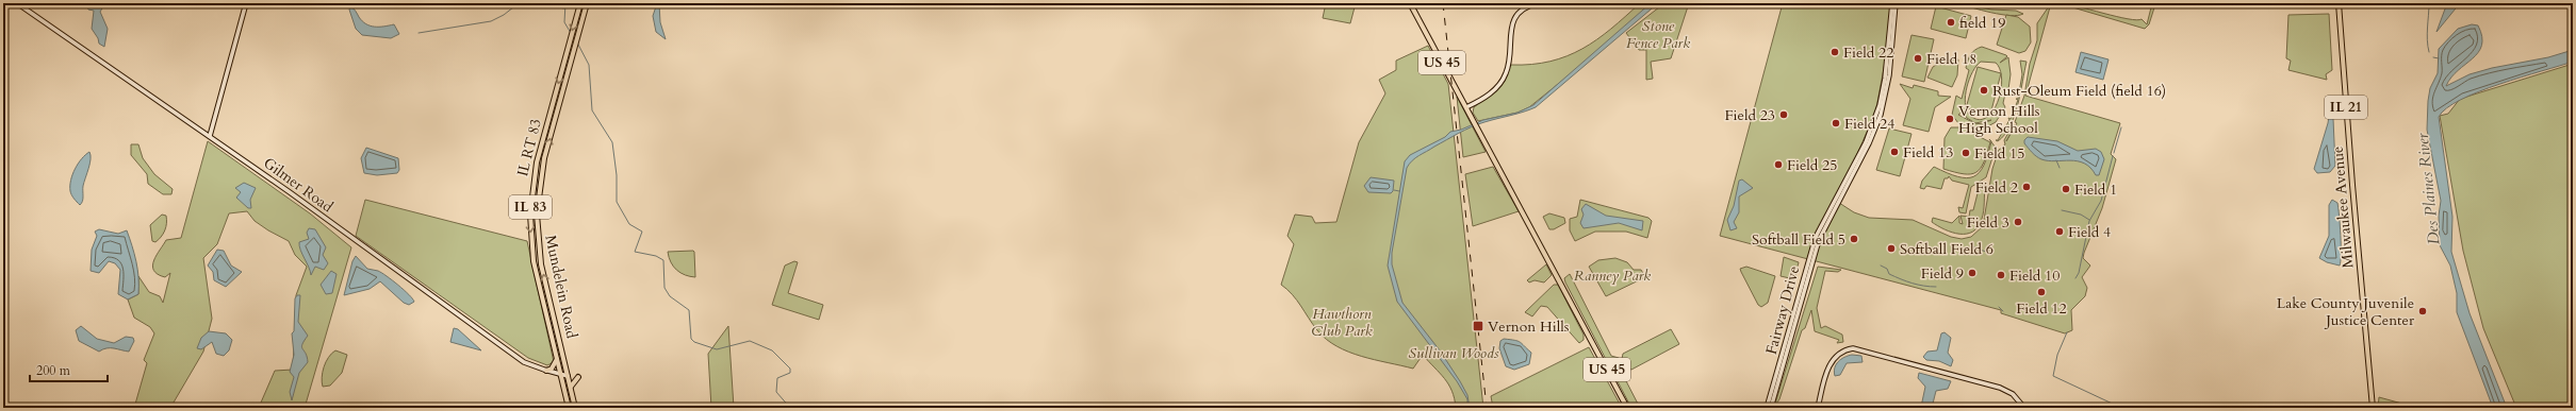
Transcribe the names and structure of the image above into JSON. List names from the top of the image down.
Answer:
{
  "streets": {
    "main road": [
      "US 45",
      "IL 21",
      "IL RT 83",
      "IL 83",
      "Milwaukee Avenue",
      "Mundelein Road"
    ],
    "street": ["Gilmer Road", "Fairway Drive"]
  },
  "crossings": [
    ["IL RT 83", "Gilmer Road"],
    ["IL RT 83", "IL 83"],
    ["Gilmer Road", "IL 83"],
    ["Gilmer Road", "Mundelein Road"],
    ["IL 83", "Mundelein Road"]
  ],
  "one_way": ["IL RT 83", "Mundelein Road"],
  "water": ["Des Plaines River"],
  "parks": [
    "Stone Fence Park",
    "Ranney Park",
    "Hawthorn Club Park",
    "Sullivan Woods"
  ],
  "places": {
    "other": [
      "field 19",
      "Field 22",
      "Field 18",
      "Rust-Oleum Field (field 16)",
      "Field 23",
      "Vernon Hills High School",
      "Field 24",
      "Field 13",
      "Field 15",
      "Field 25",
      "Field 2",
      "Field 1",
      "Field 3",
      "Field 4",
      "Softball Field 5",
      "Softball Field 6",
      "Field 9",
      "Field 10",
      "Field 12",
      "Lake County Juvenile Justice Center"
    ],
    "transit": ["Vernon Hills"]
  },
  "scale_bar": "200 m"
}
